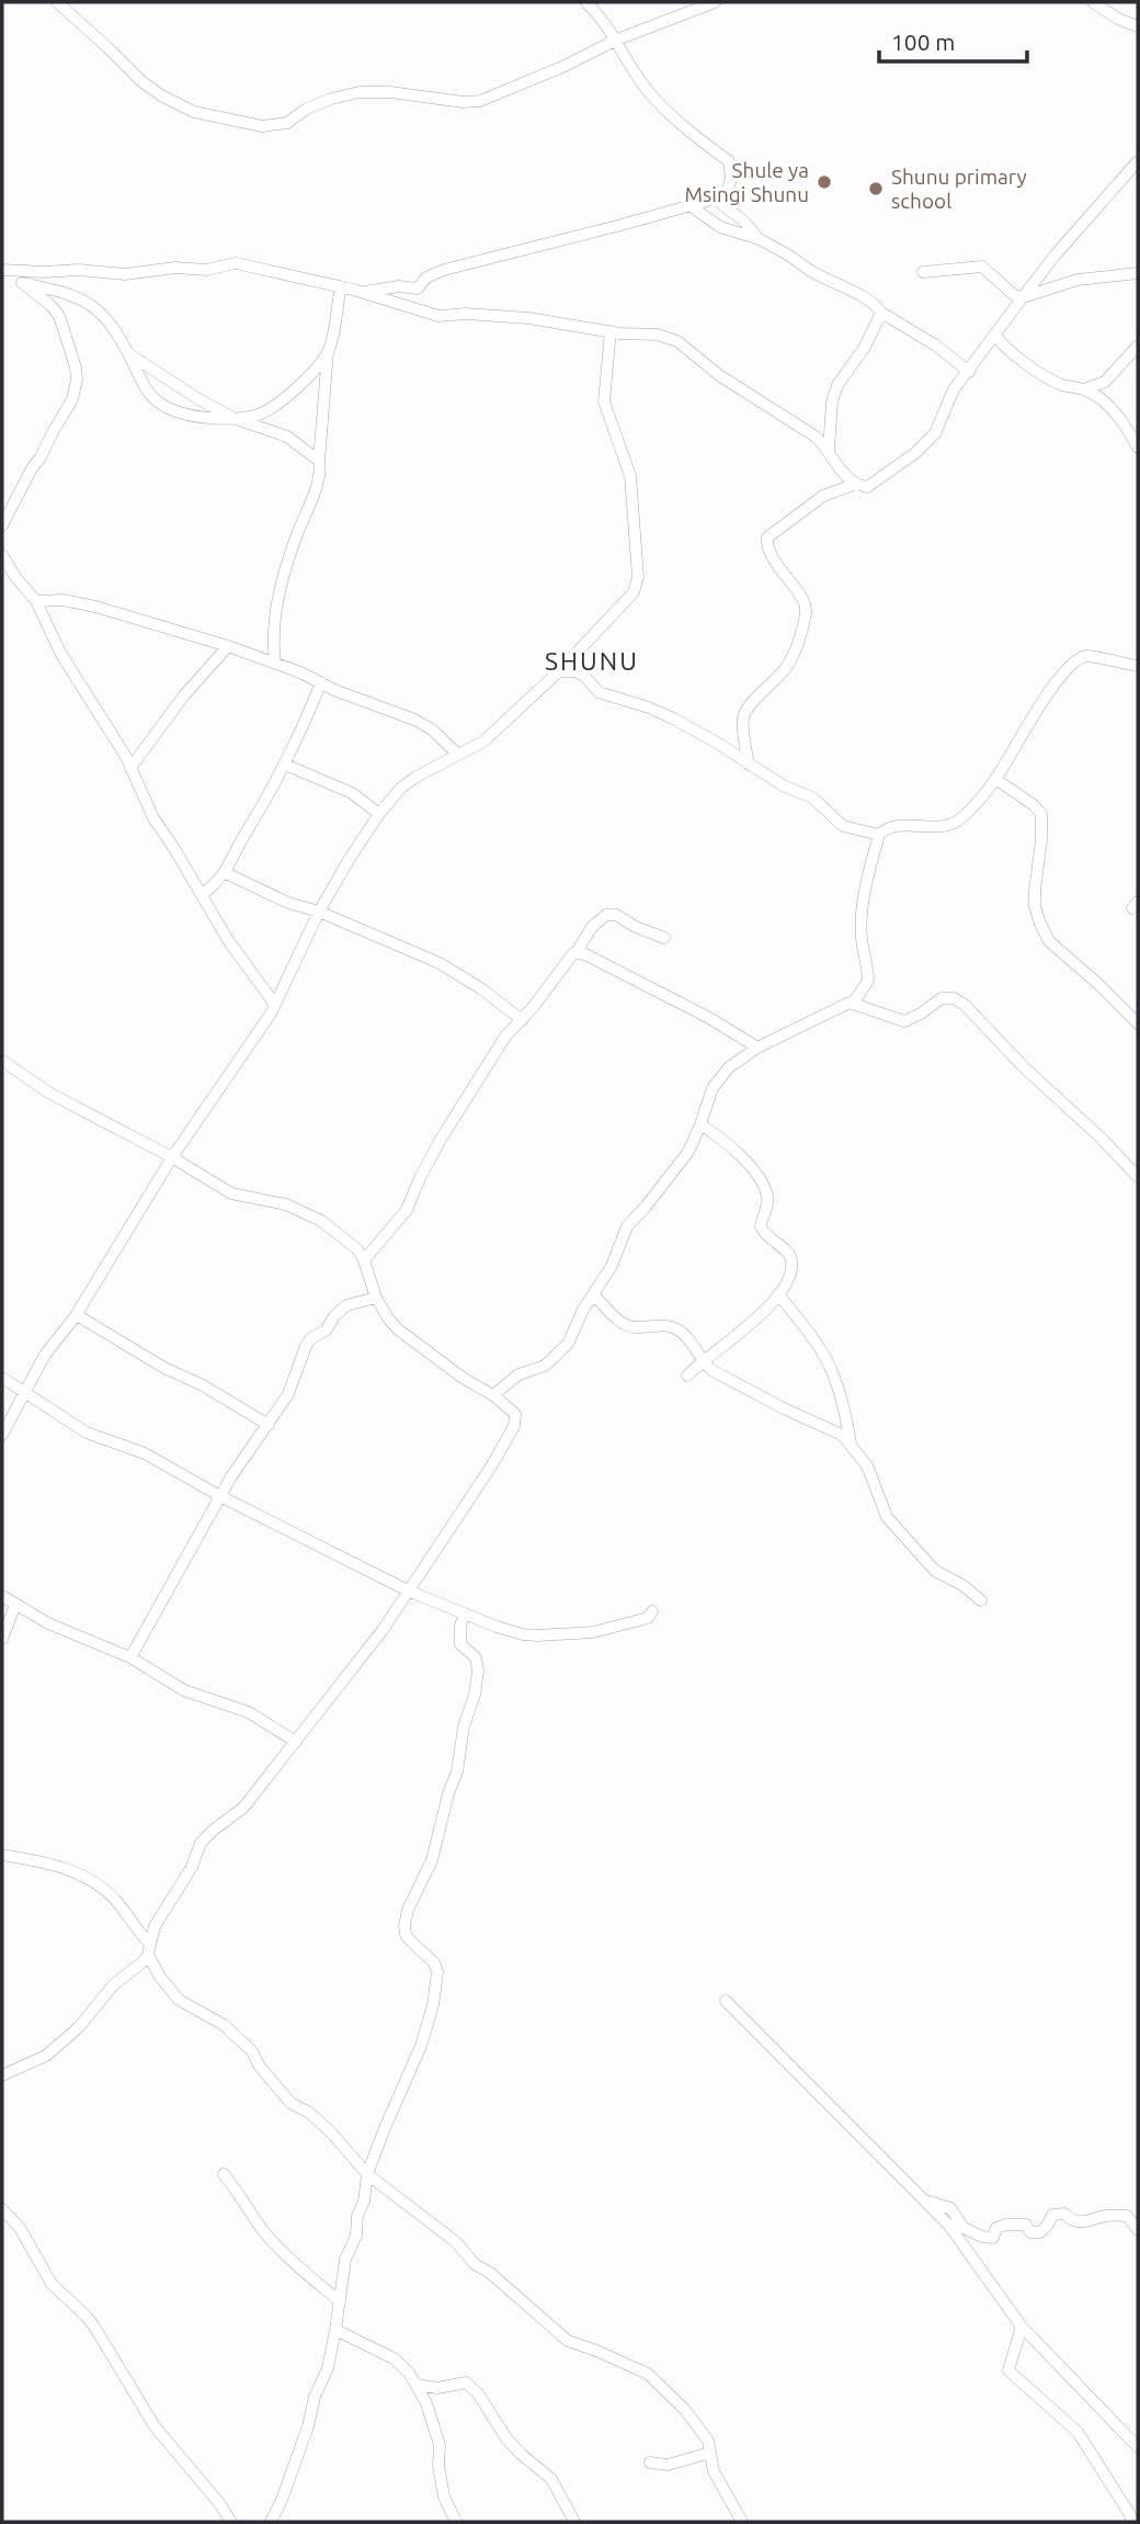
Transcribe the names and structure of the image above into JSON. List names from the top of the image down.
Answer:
{
  "districts": ["SHUNU"],
  "places": ["Shule ya Msingi Shunu", "Shunu primary school"],
  "scale_bar": "100 m"
}
